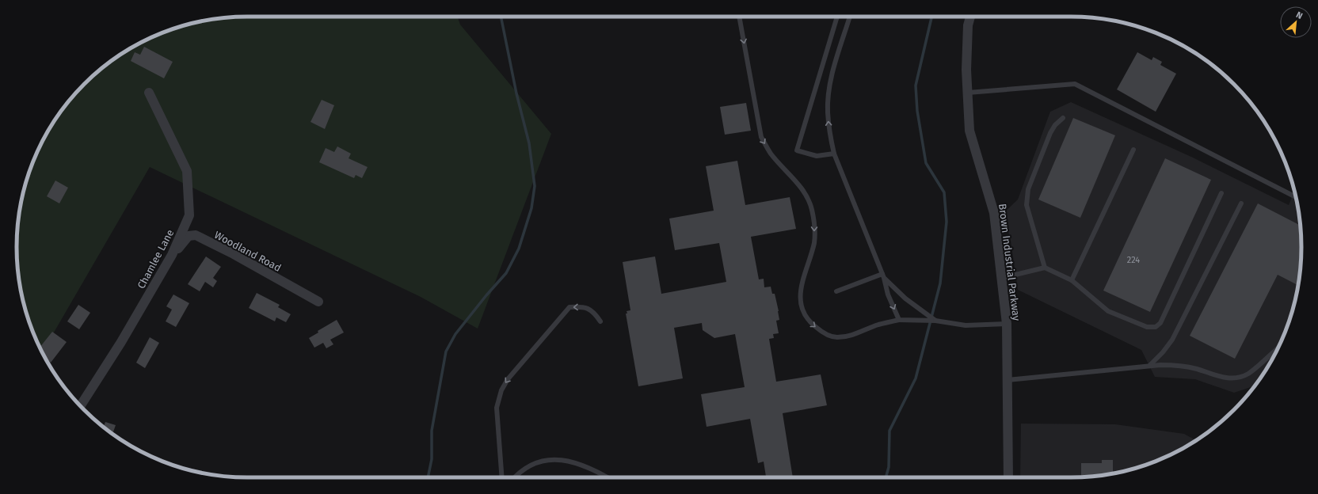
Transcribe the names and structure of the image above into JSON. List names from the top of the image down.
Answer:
{
  "streets": {
    "street": ["Woodland Road", "Chamlee Lane", "Brown Industrial Parkway"]
  },
  "crossings": [
    ["Woodland Road", "Chamlee Lane"]
  ],
  "house_numbers": ["224"],
  "north": "top right"
}
